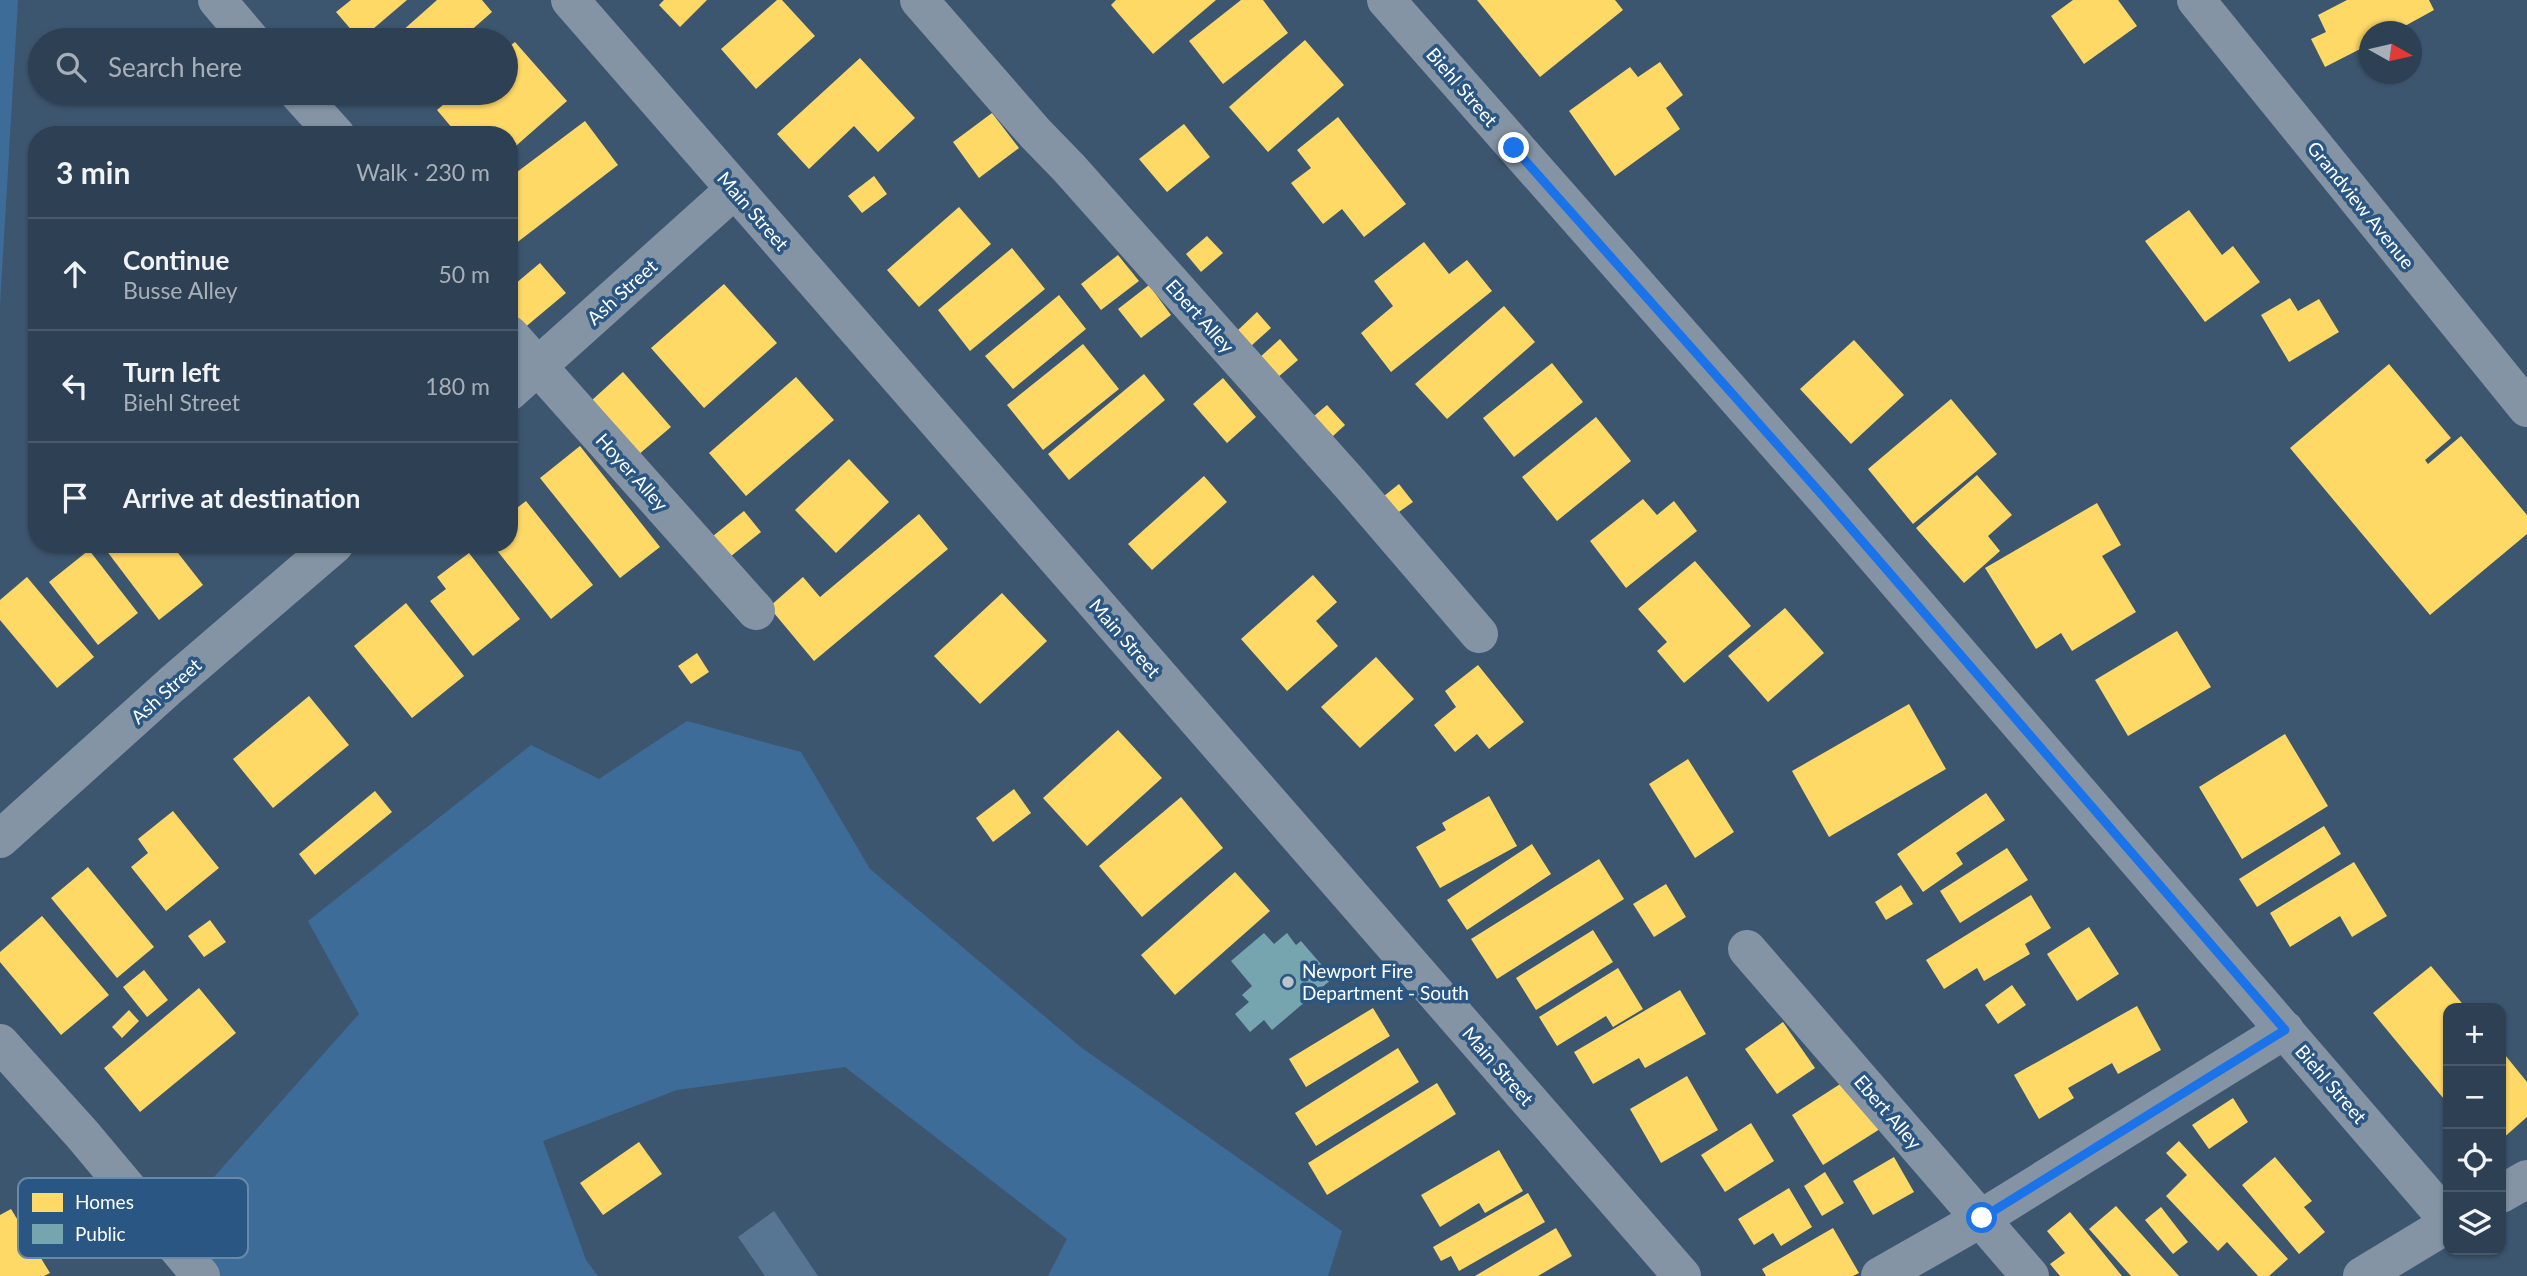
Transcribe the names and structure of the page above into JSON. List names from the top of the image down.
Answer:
{
  "streets": {
    "street": [
      "Biehl Street",
      "Grandview Avenue",
      "Main Street",
      "Ash Street",
      "Ebert Alley",
      "Hoyer Alley"
    ]
  },
  "crossings": [
    ["Main Street", "Ash Street"],
    ["Ash Street", "Hoyer Alley"]
  ],
  "places": ["Newport Fire Department - South"],
  "legend": ["Homes", "Public"],
  "north": "right",
  "page": {
    "search": "Search here",
    "heading": ["3 min", "Walk · 230 m"],
    "list": [
      ["Continue", "Busse Alley", "50 m"],
      ["Turn left", "Biehl Street", "180 m"],
      "Arrive at destination"
    ],
    "map_buttons": ["+", "−"]
  }
}
